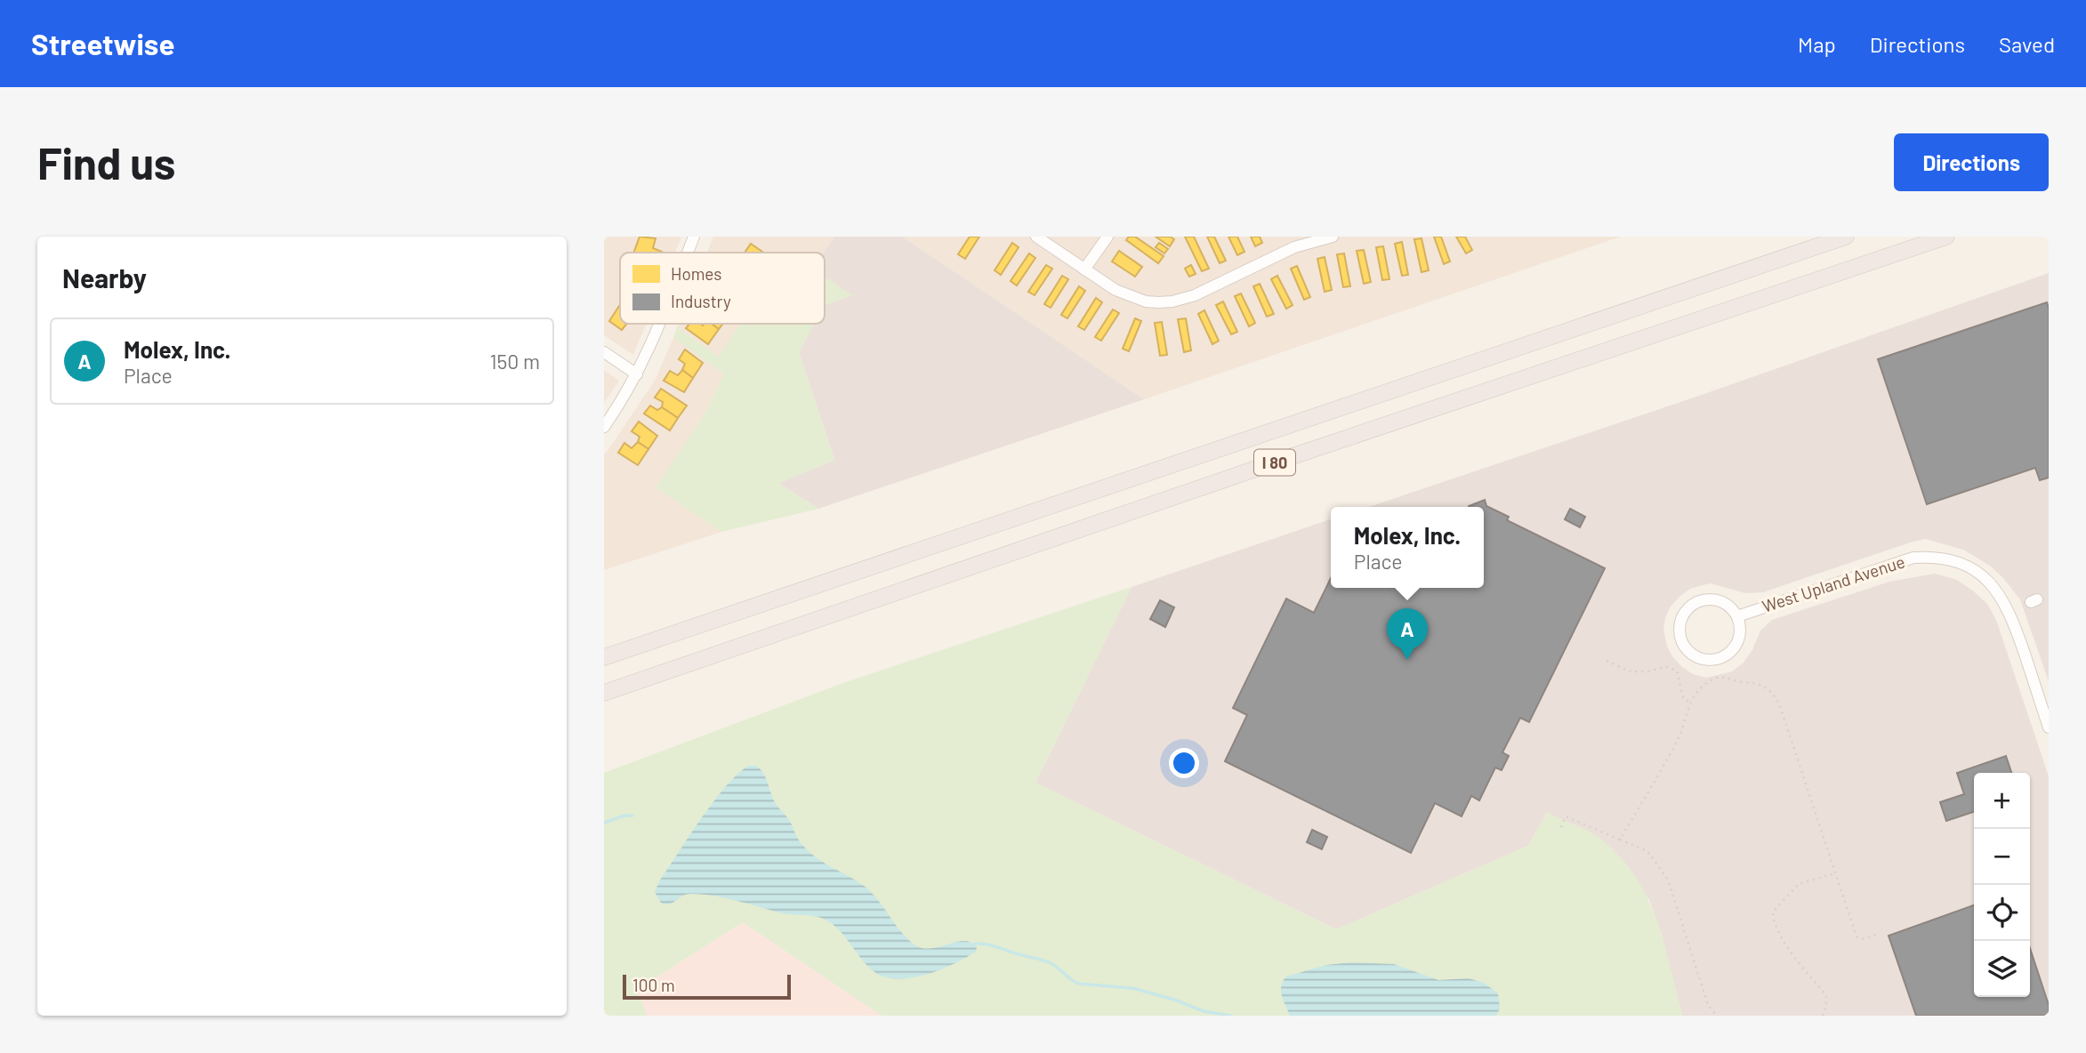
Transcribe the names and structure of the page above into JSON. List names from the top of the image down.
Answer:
{
  "streets": {
    "highway": ["I 80"],
    "street": ["West Upland Avenue"]
  },
  "legend": ["Homes", "Industry"],
  "scale_bar": "100 m",
  "page": {
    "header": "Streetwise",
    "nav": ["Map", "Directions", "Saved"],
    "buttons": "Directions",
    "title": "Find us",
    "heading": "Nearby",
    "list": [
      {
        "mark": "A",
        "name": "Molex, Inc.",
        "note": "Place",
        "value": "150 m"
      }
    ],
    "popup": ["Molex, Inc.", "Place"],
    "pins": "A",
    "map_buttons": ["+", "−"],
    "scale": "100 m"
  }
}
